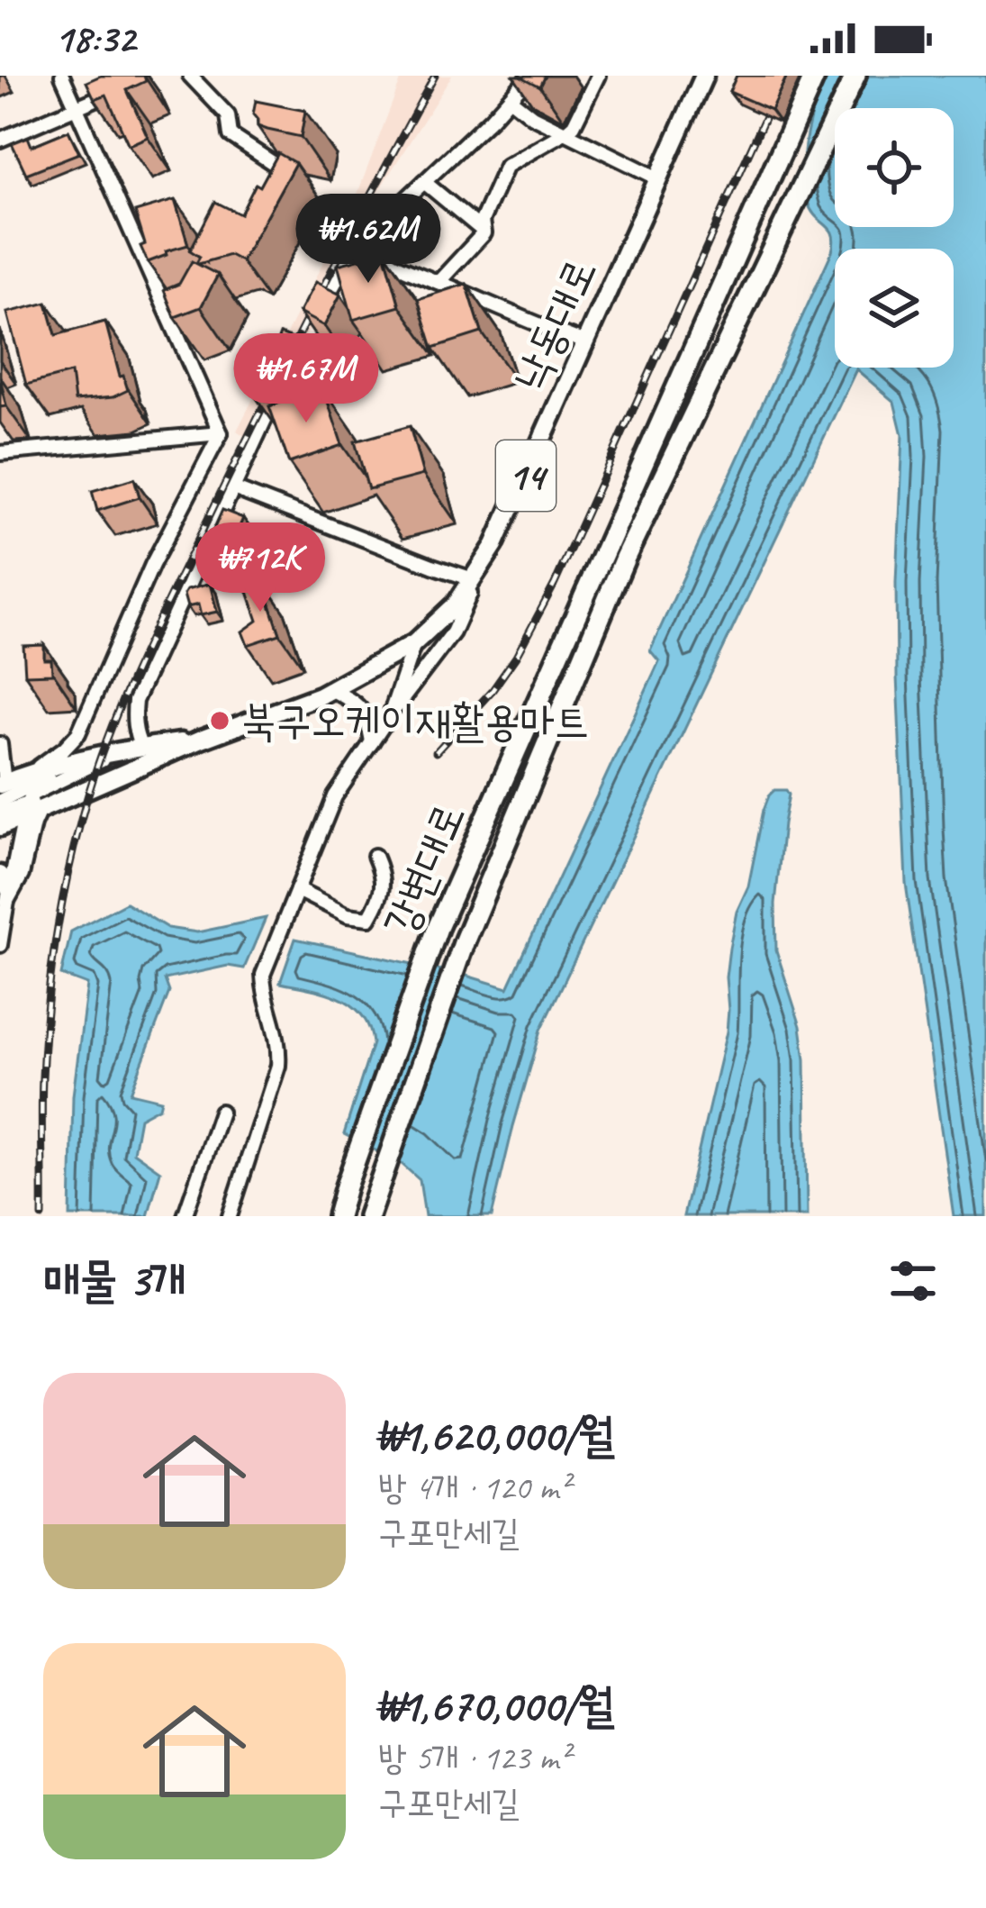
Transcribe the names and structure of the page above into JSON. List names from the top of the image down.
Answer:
{
  "streets": {
    "highway": ["강변대로"],
    "main road": ["낙동대로", "14"]
  },
  "places": ["북구오케이재활용마트"],
  "page": {
    "status": "18:32",
    "price": ["₩1.62M", "₩1.67M", "₩712K"],
    "heading": "매물 3개",
    "list": [
      {
        "name": "₩1,620,000/월",
        "note": "방 4개 · 120 m² · 구포만세길"
      },
      {
        "name": "₩1,670,000/월",
        "note": "방 5개 · 123 m² · 구포만세길"
      }
    ]
  }
}
